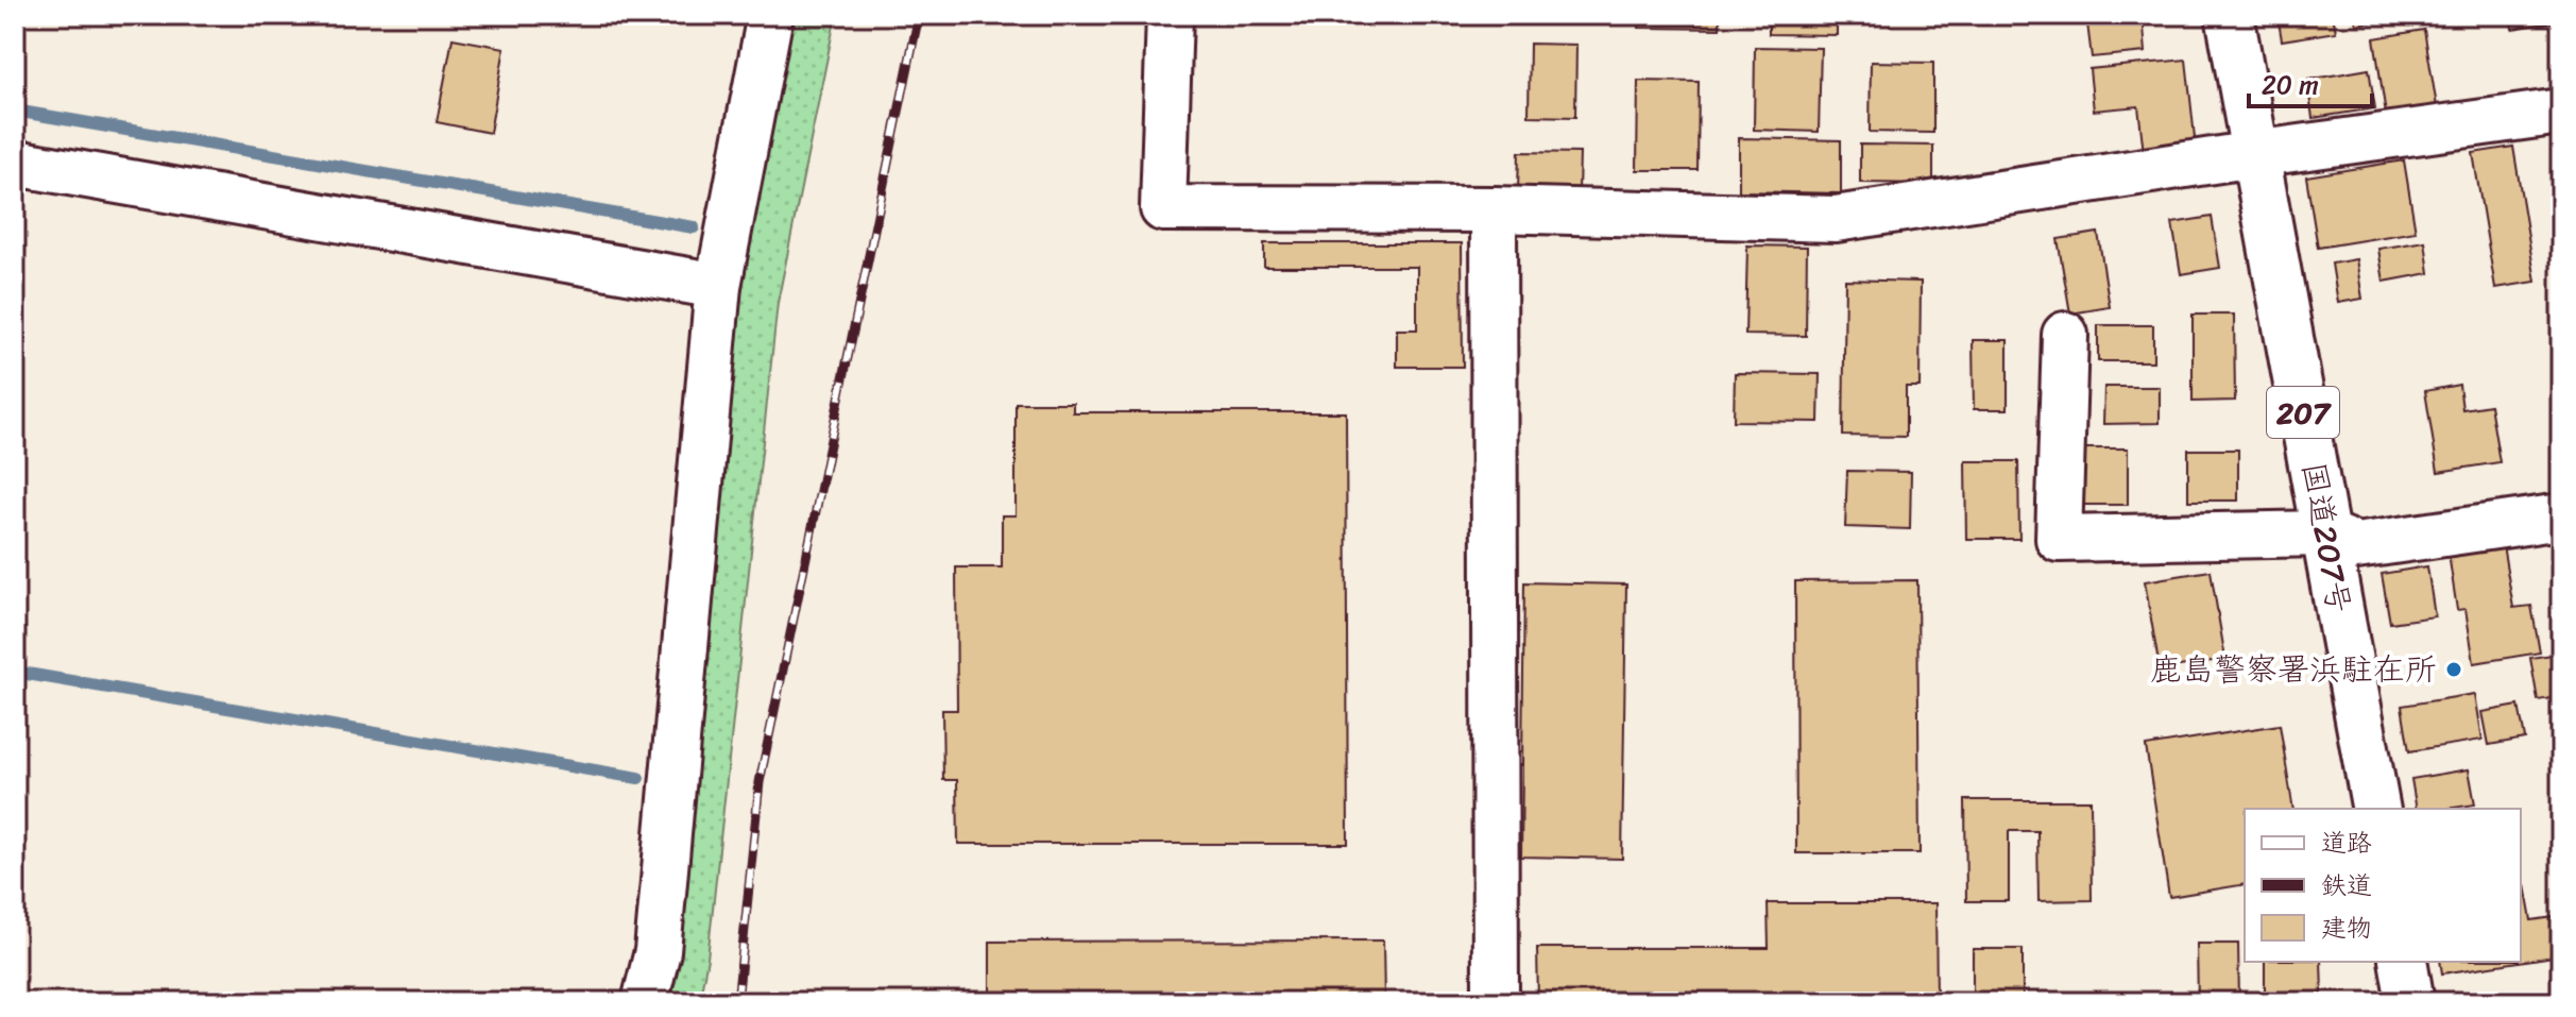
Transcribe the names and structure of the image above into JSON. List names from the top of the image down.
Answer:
{
  "streets": {
    "highway": ["207", "国道207号"]
  },
  "places": ["鹿島警察署浜駐在所"],
  "legend": ["道路", "鉄道", "建物"],
  "scale_bar": "20 m"
}
